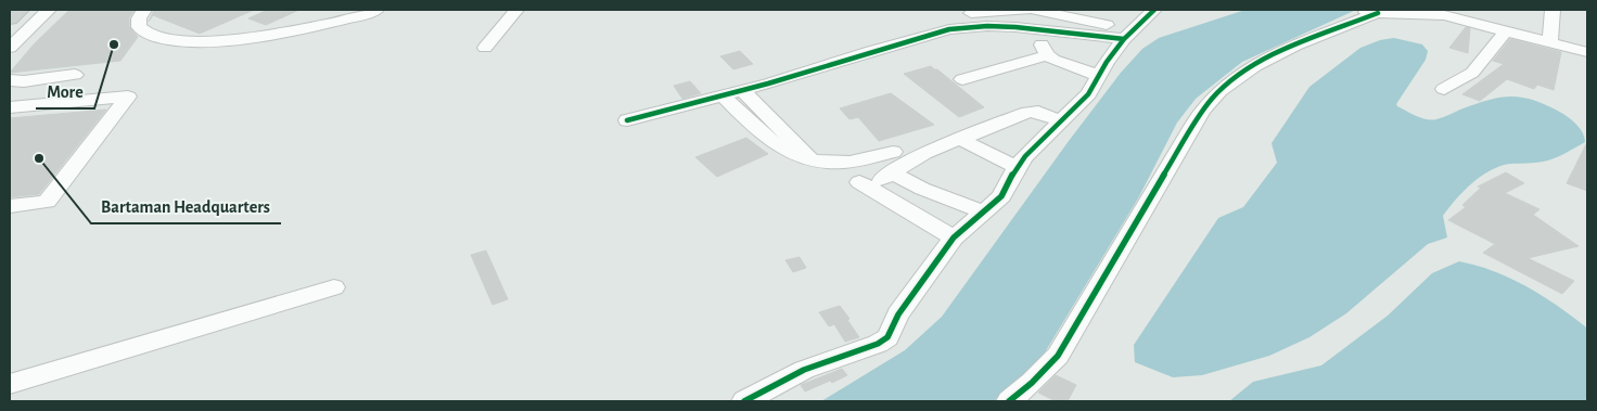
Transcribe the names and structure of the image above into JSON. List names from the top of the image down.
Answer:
{
  "places": ["More", "Bartaman Headquarters"]
}
